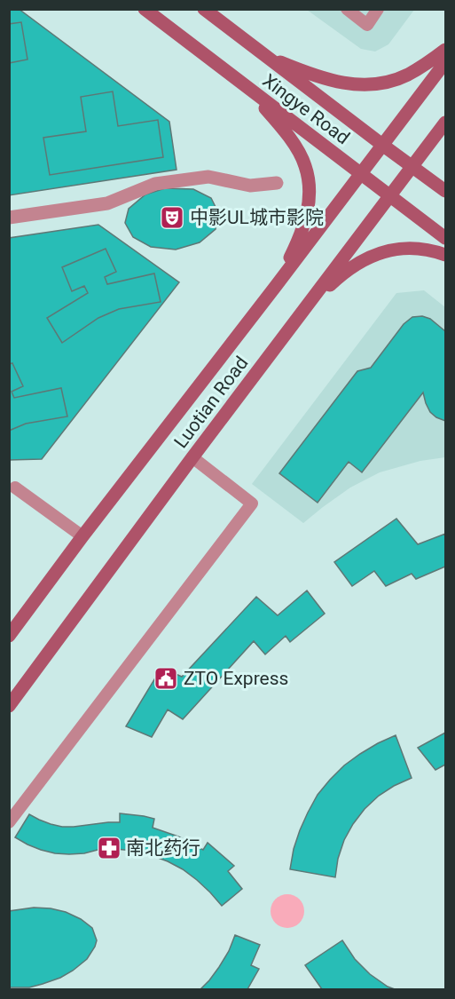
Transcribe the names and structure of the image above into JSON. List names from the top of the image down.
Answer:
{
  "streets": {
    "main road": ["Xingye Road", "Luotian Road"]
  },
  "crossings": [
    ["Xingye Road", "Luotian Road"]
  ],
  "places": {
    "theatre": ["中影UL城市影院"],
    "public building": ["ZTO Express"],
    "pharmacy": ["南北药行"]
  }
}
